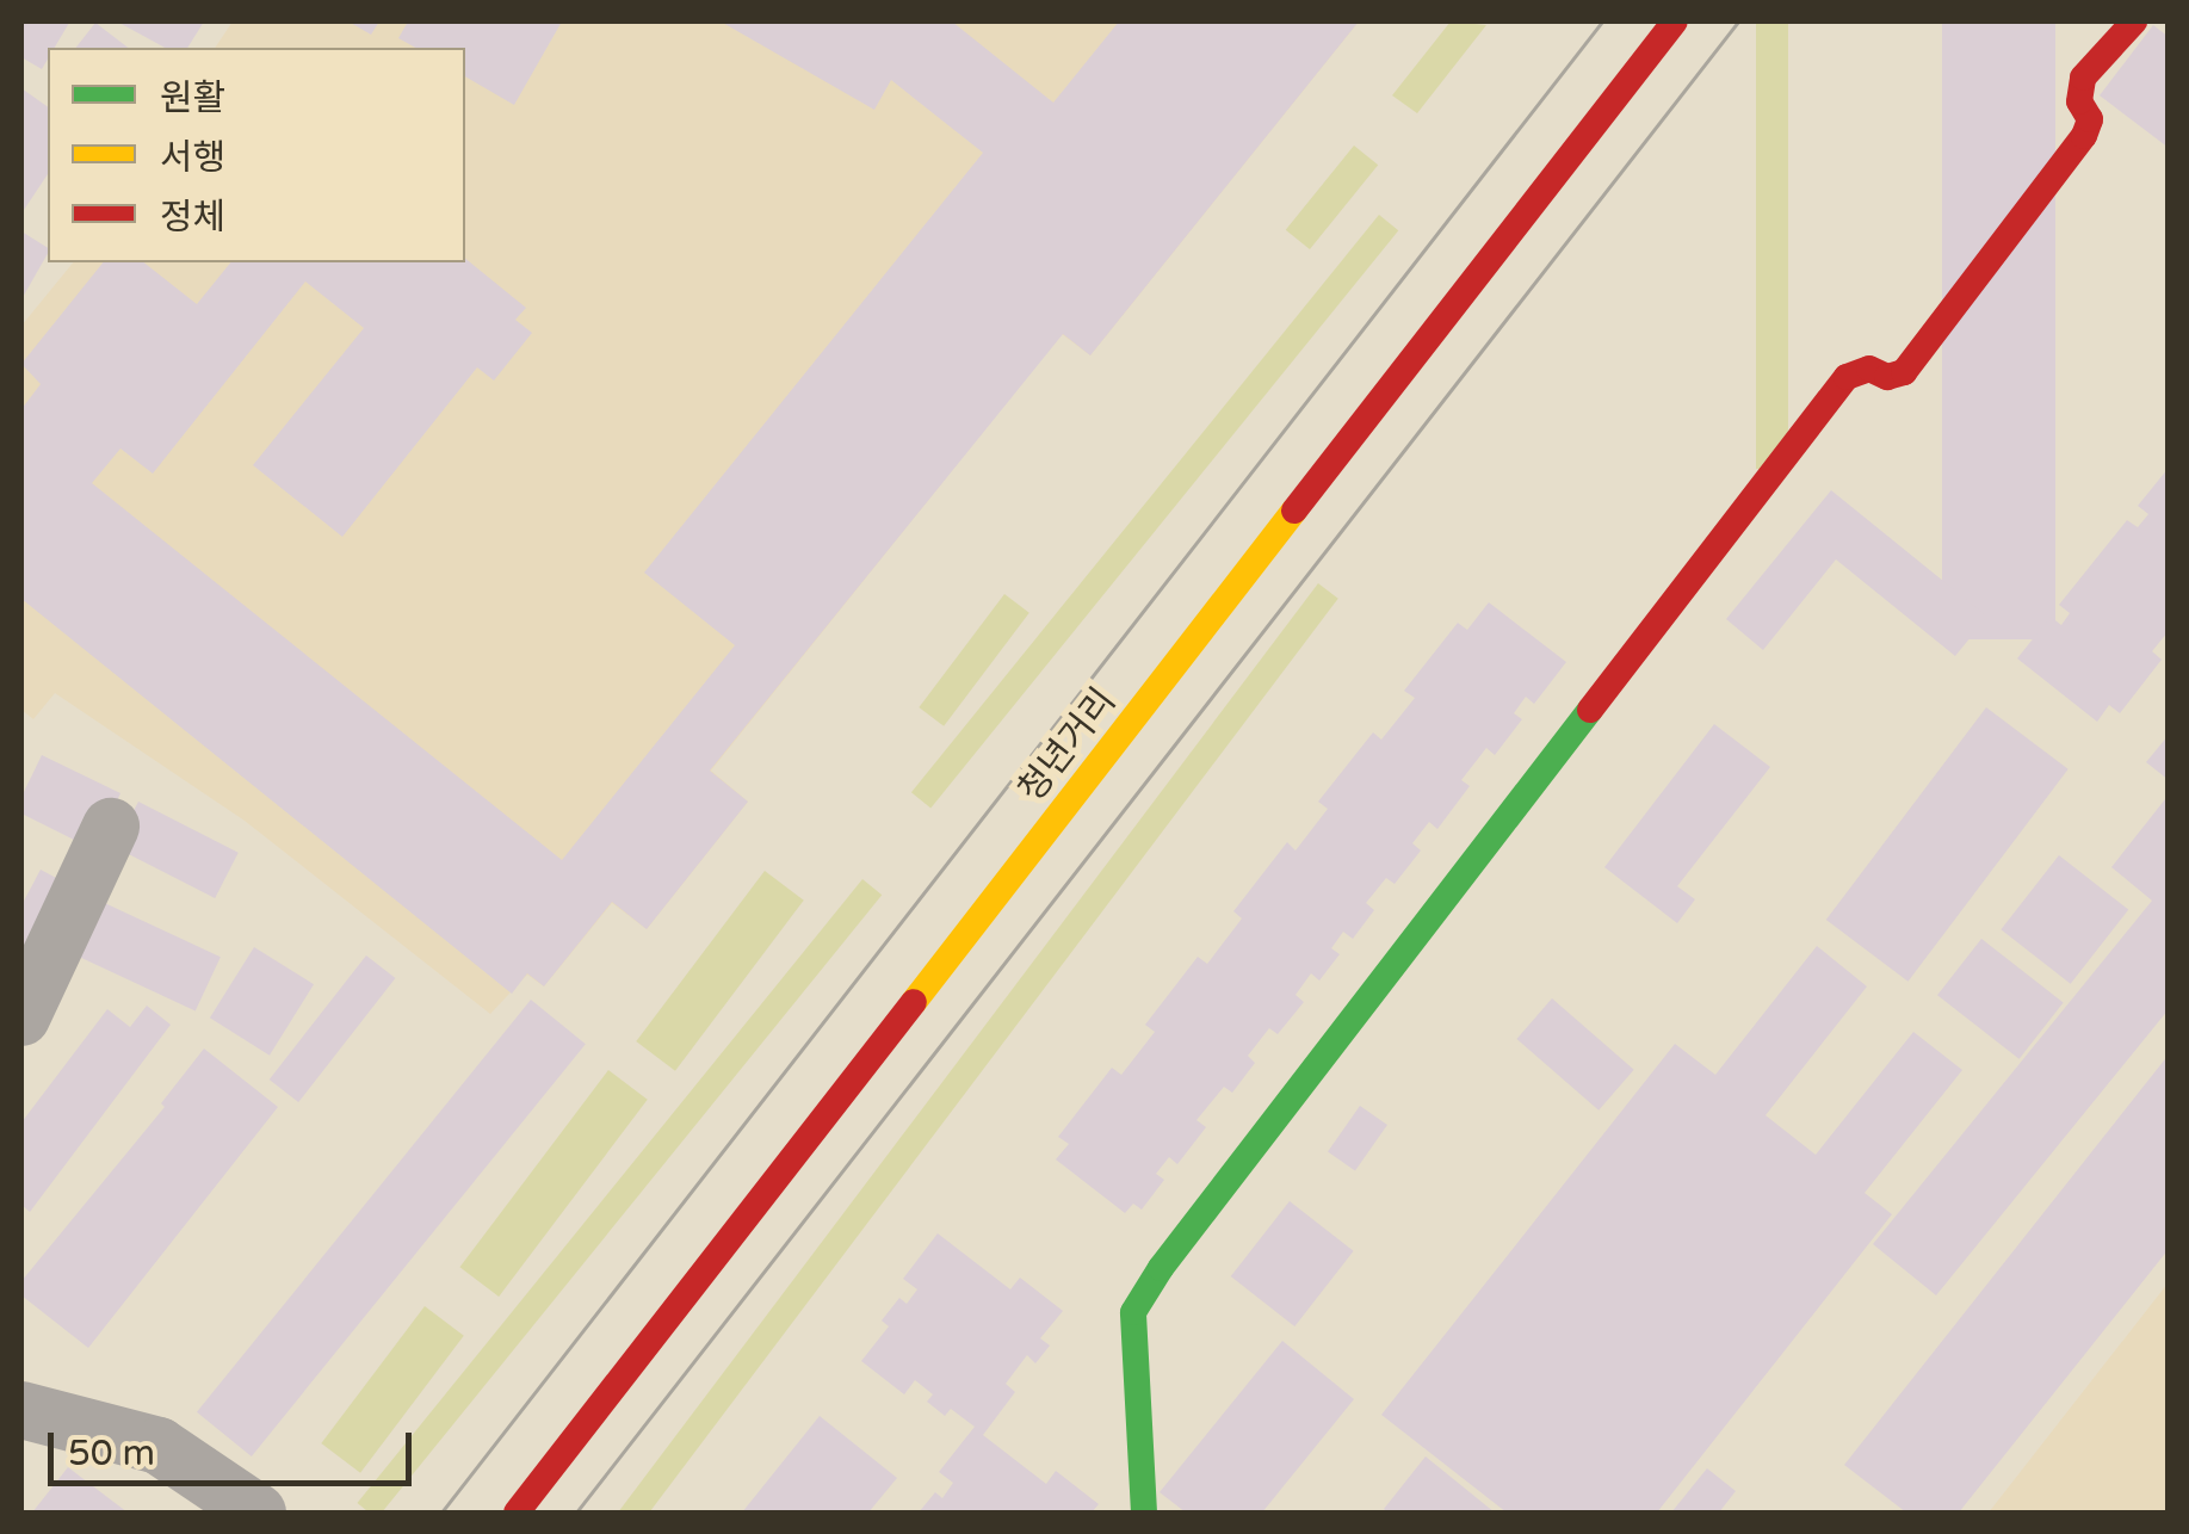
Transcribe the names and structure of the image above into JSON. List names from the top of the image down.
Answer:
{
  "streets": {
    "main road": ["청년거리"]
  },
  "legend": ["원활", "서행", "정체"],
  "scale_bar": "50 m"
}
